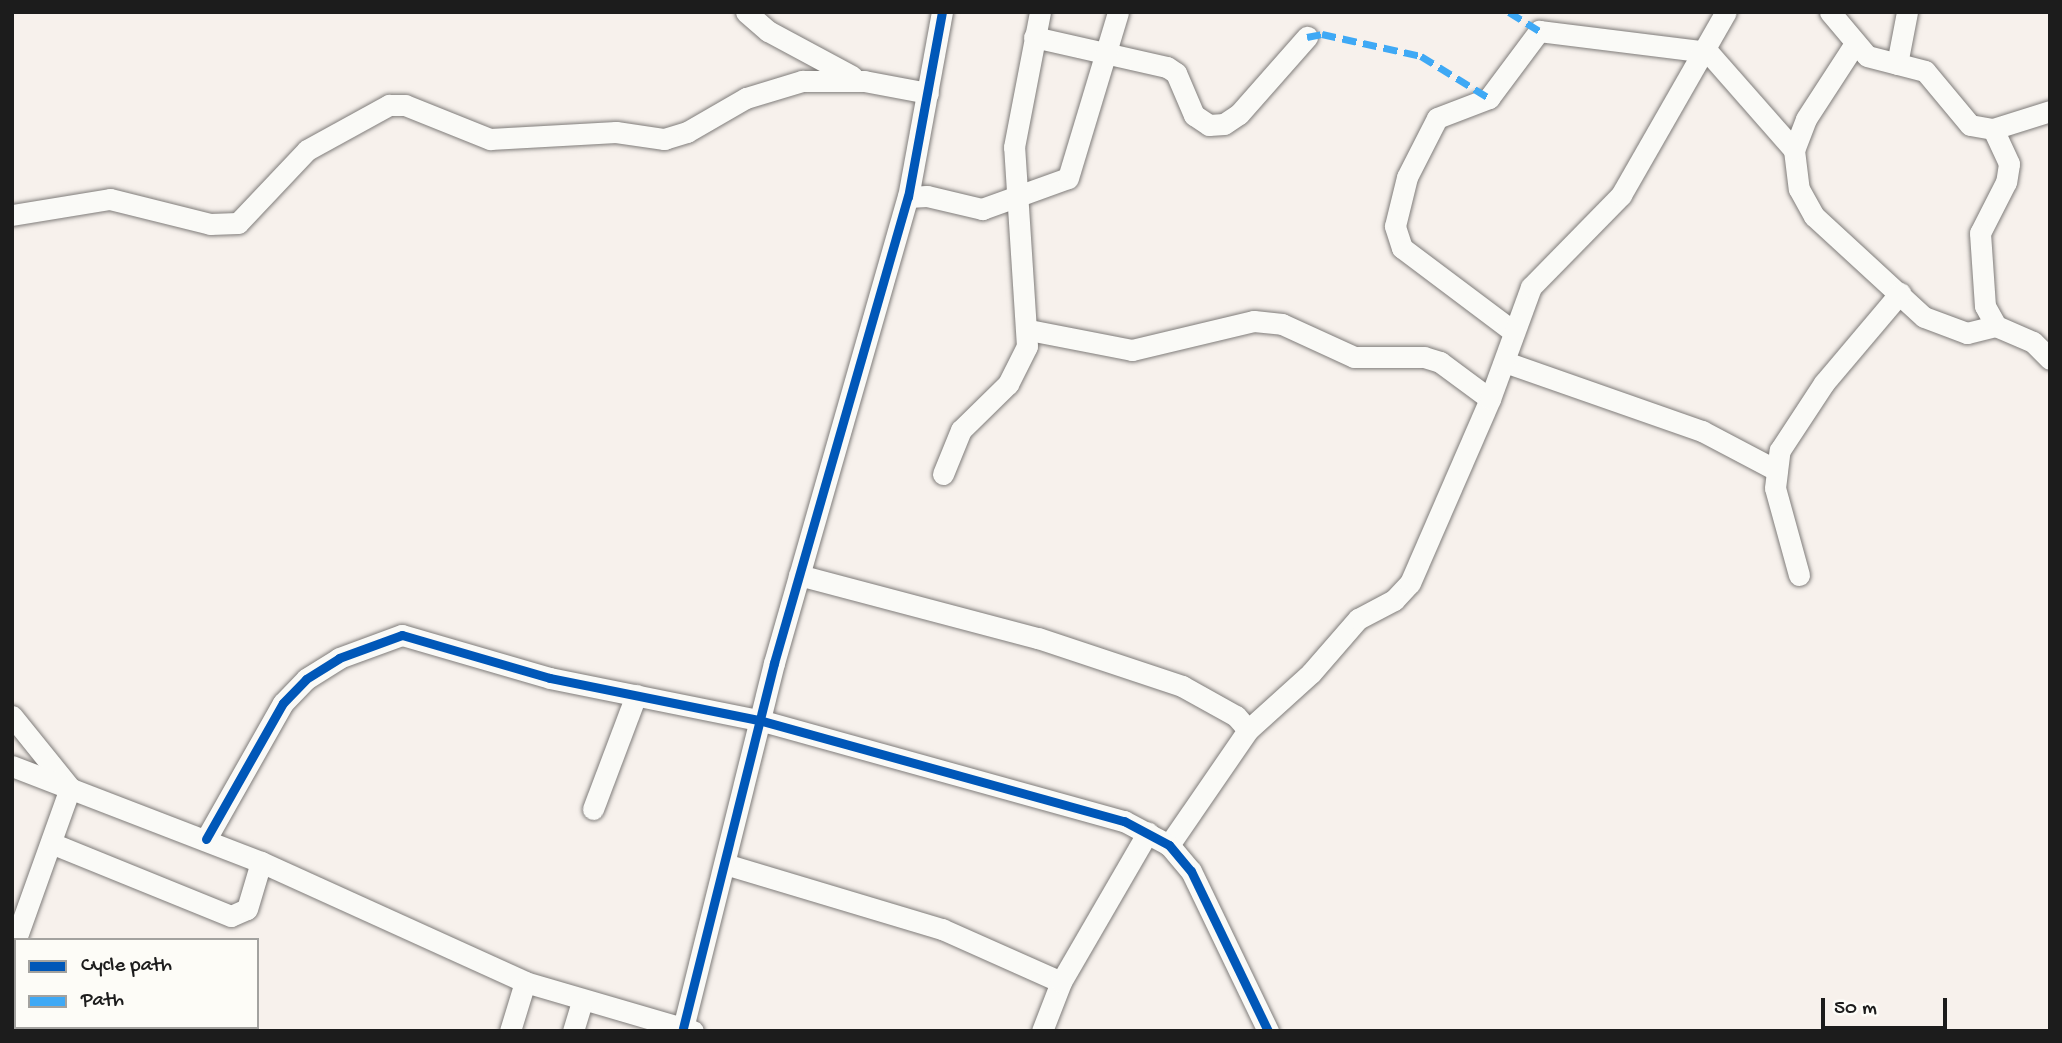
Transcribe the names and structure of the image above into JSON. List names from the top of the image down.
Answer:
{
  "legend": ["Cycle path", "Path"],
  "scale_bar": "50 m"
}
